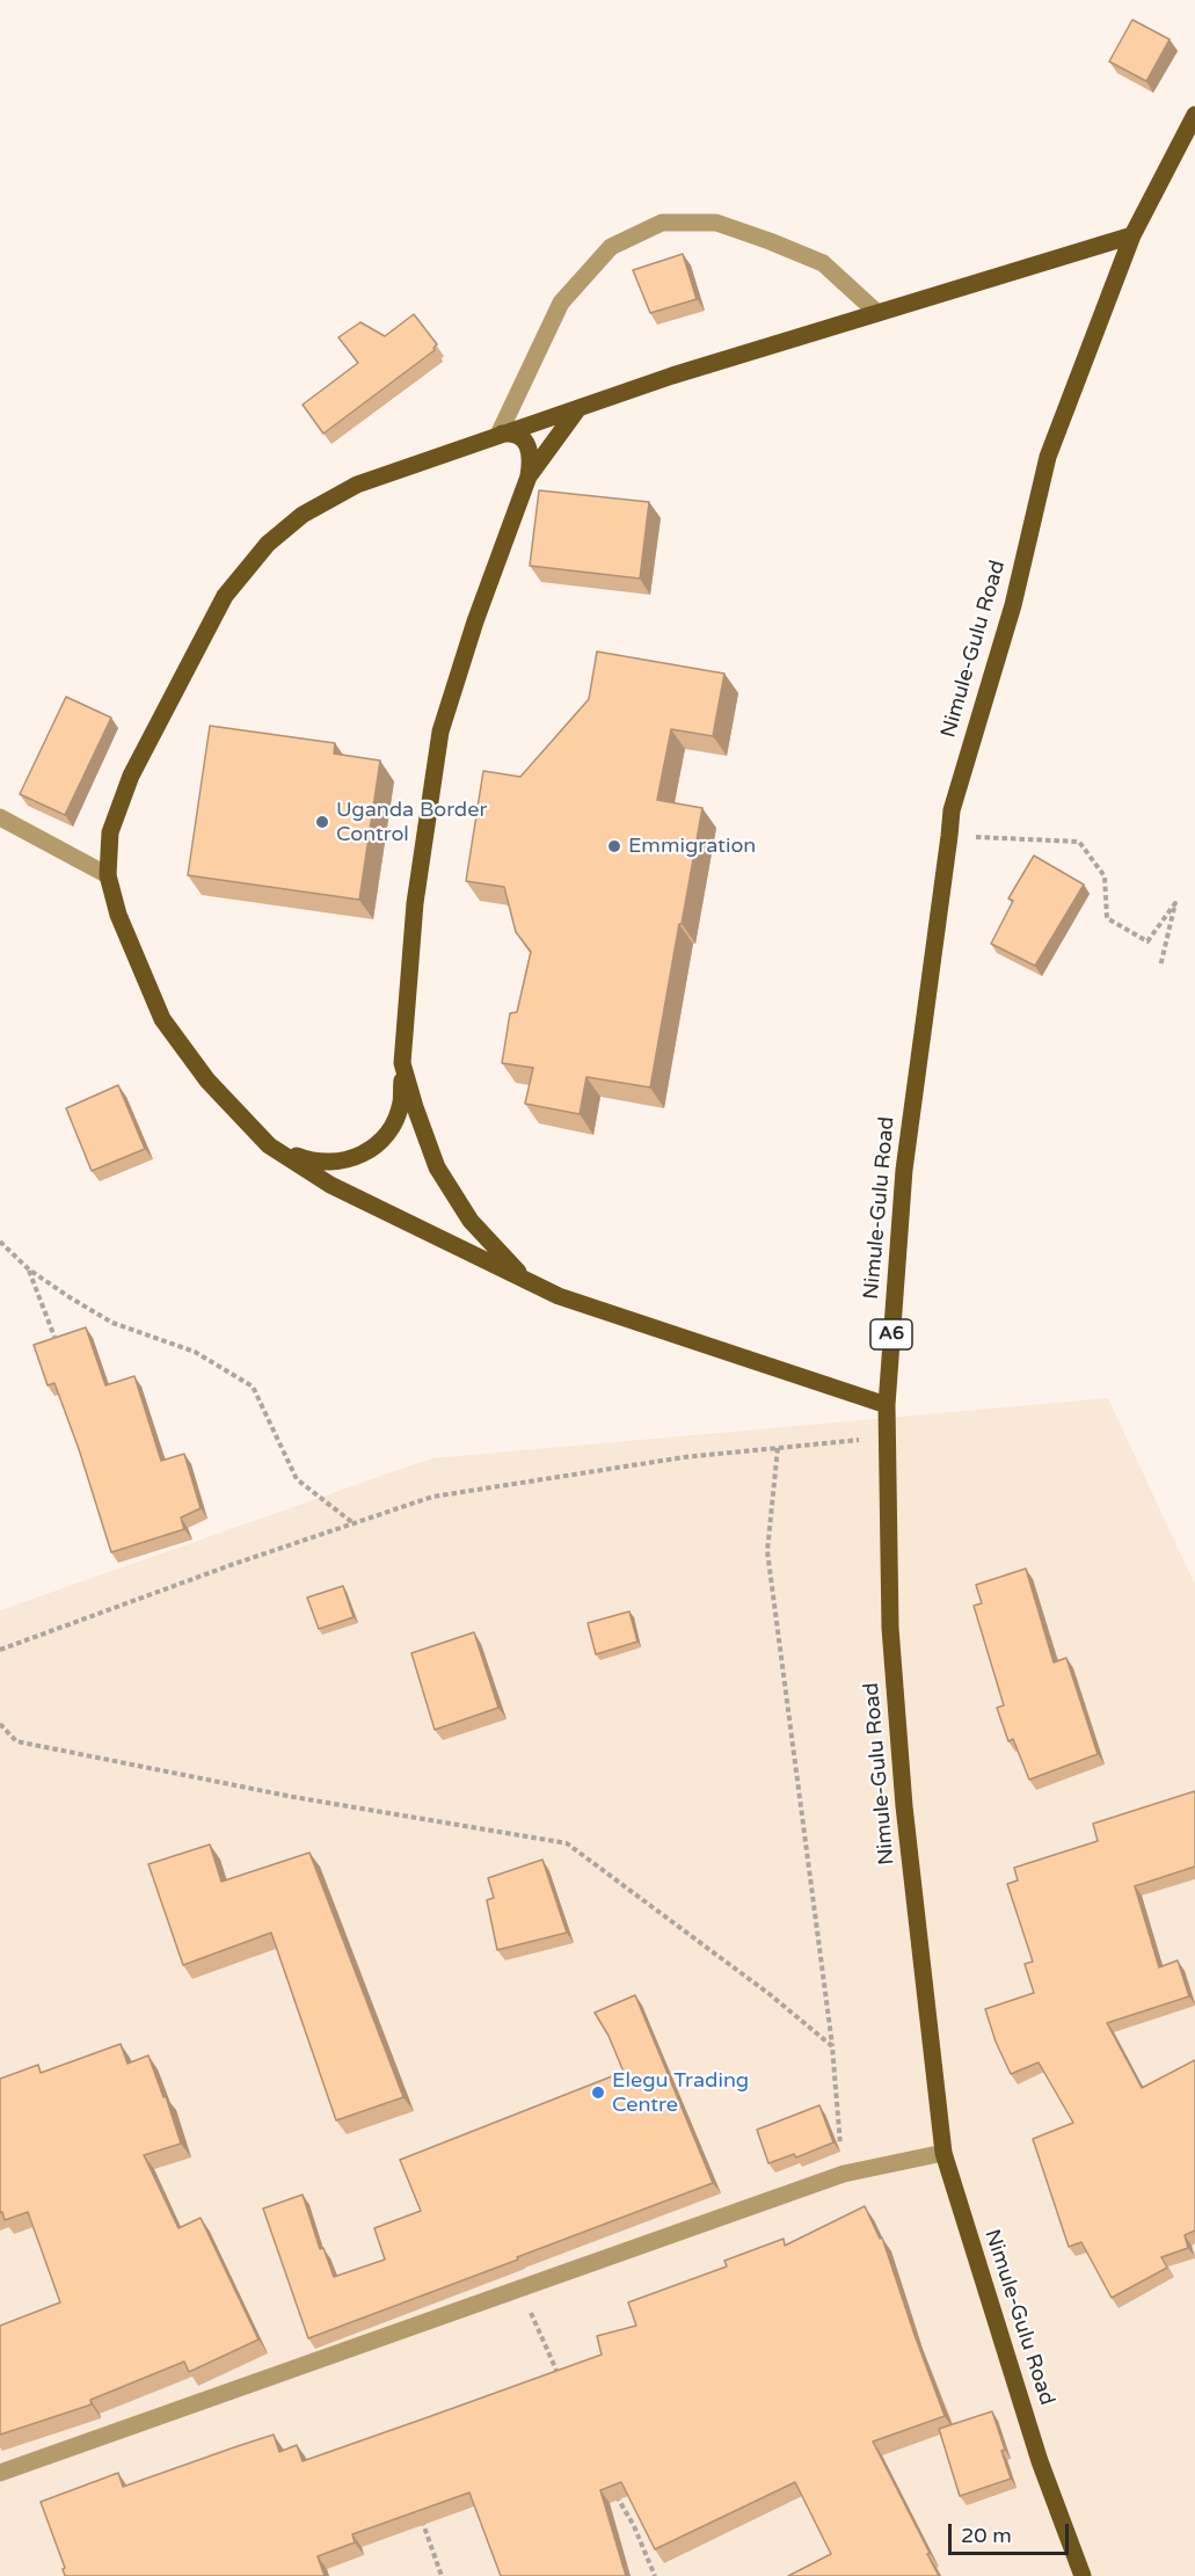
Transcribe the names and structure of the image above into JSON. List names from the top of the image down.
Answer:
{
  "streets": {
    "main road": ["Nimule-Gulu Road", "A6"]
  },
  "places": ["Uganda Border Control", "Emmigration", "Elegu Trading Centre"],
  "scale_bar": "20 m"
}
